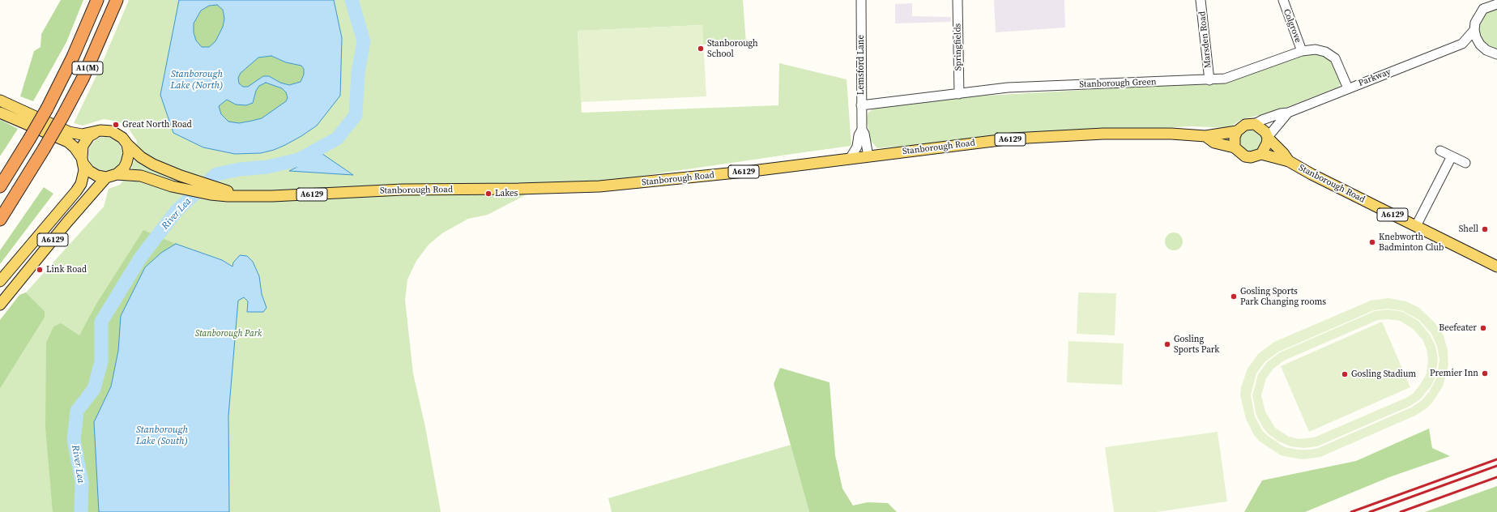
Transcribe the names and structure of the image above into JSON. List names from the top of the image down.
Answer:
{
  "streets": {
    "highway": ["A1(M)"],
    "main road": ["A6129", "Stanborough Road"],
    "street": [
      "Colgrove",
      "Marsden Road",
      "Springfields",
      "Lemsford Lane",
      "Parkway",
      "Stanborough Green"
    ]
  },
  "crossings": [
    ["Colgrove", "Stanborough Green"],
    ["Marsden Road", "Stanborough Green"],
    ["Springfields", "Stanborough Green"],
    ["Lemsford Lane", "Stanborough Green"],
    ["Lemsford Lane", "Stanborough Road"],
    ["Parkway", "Stanborough Green"],
    ["Parkway", "Stanborough Road"],
    ["A6129", "Stanborough Road"]
  ],
  "water": ["Stanborough Lake (North)", "River Lea", "Stanborough Lake (South)"],
  "parks": ["Stanborough Park"],
  "places": [
    "Stanborough School",
    "Great North Road",
    "Lakes",
    "Shell",
    "Knebworth Badminton Club",
    "Link Road",
    "Gosling Sports Park Changing rooms",
    "Beefeater",
    "Gosling Sports Park",
    "Premier Inn",
    "Gosling Stadium"
  ]
}
